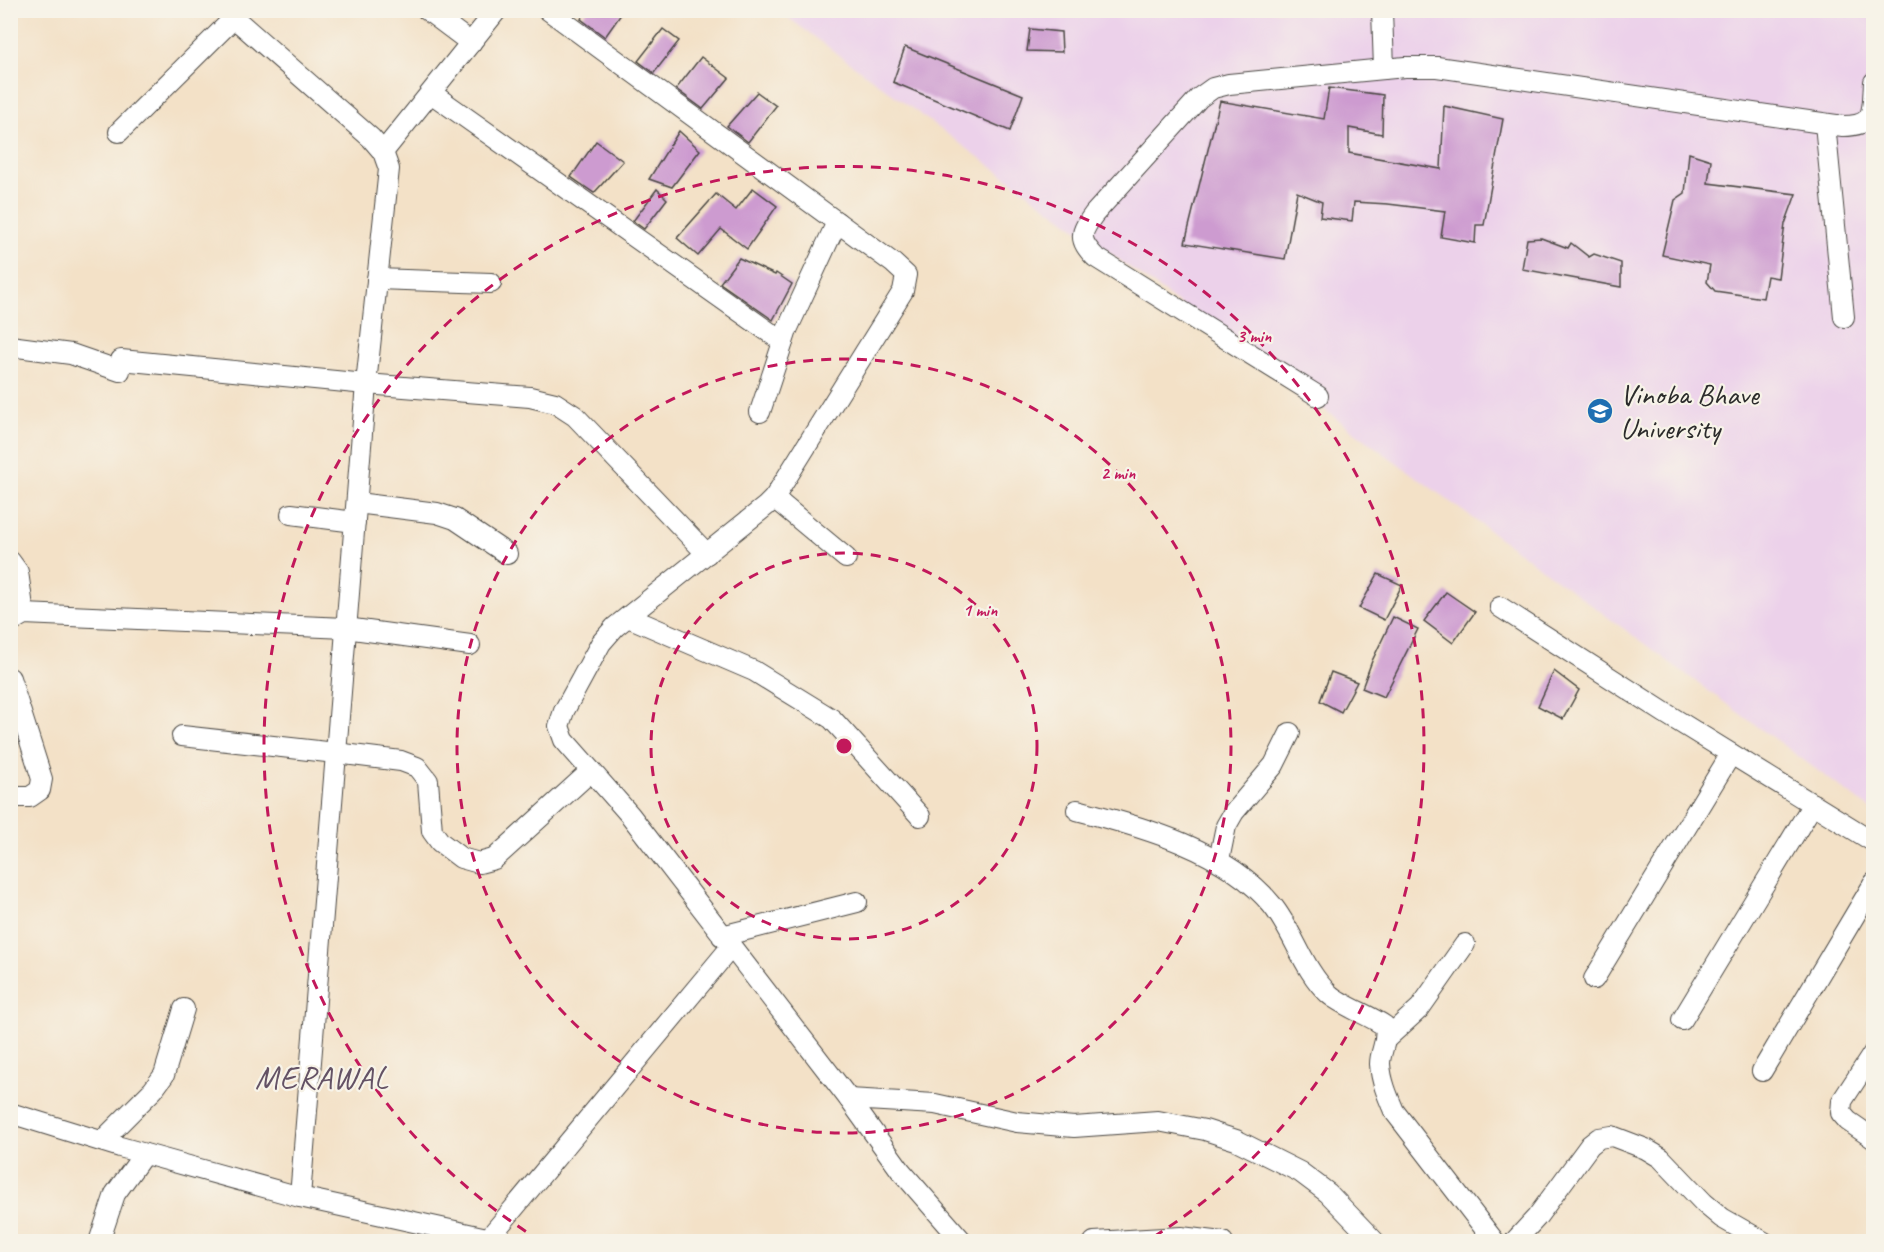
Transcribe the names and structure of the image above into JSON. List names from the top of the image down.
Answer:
{
  "districts": ["MERAWAL"],
  "places": {
    "school or university": ["Vinoba Bhave University"]
  },
  "rings": ["3 min", "2 min", "1 min"]
}
